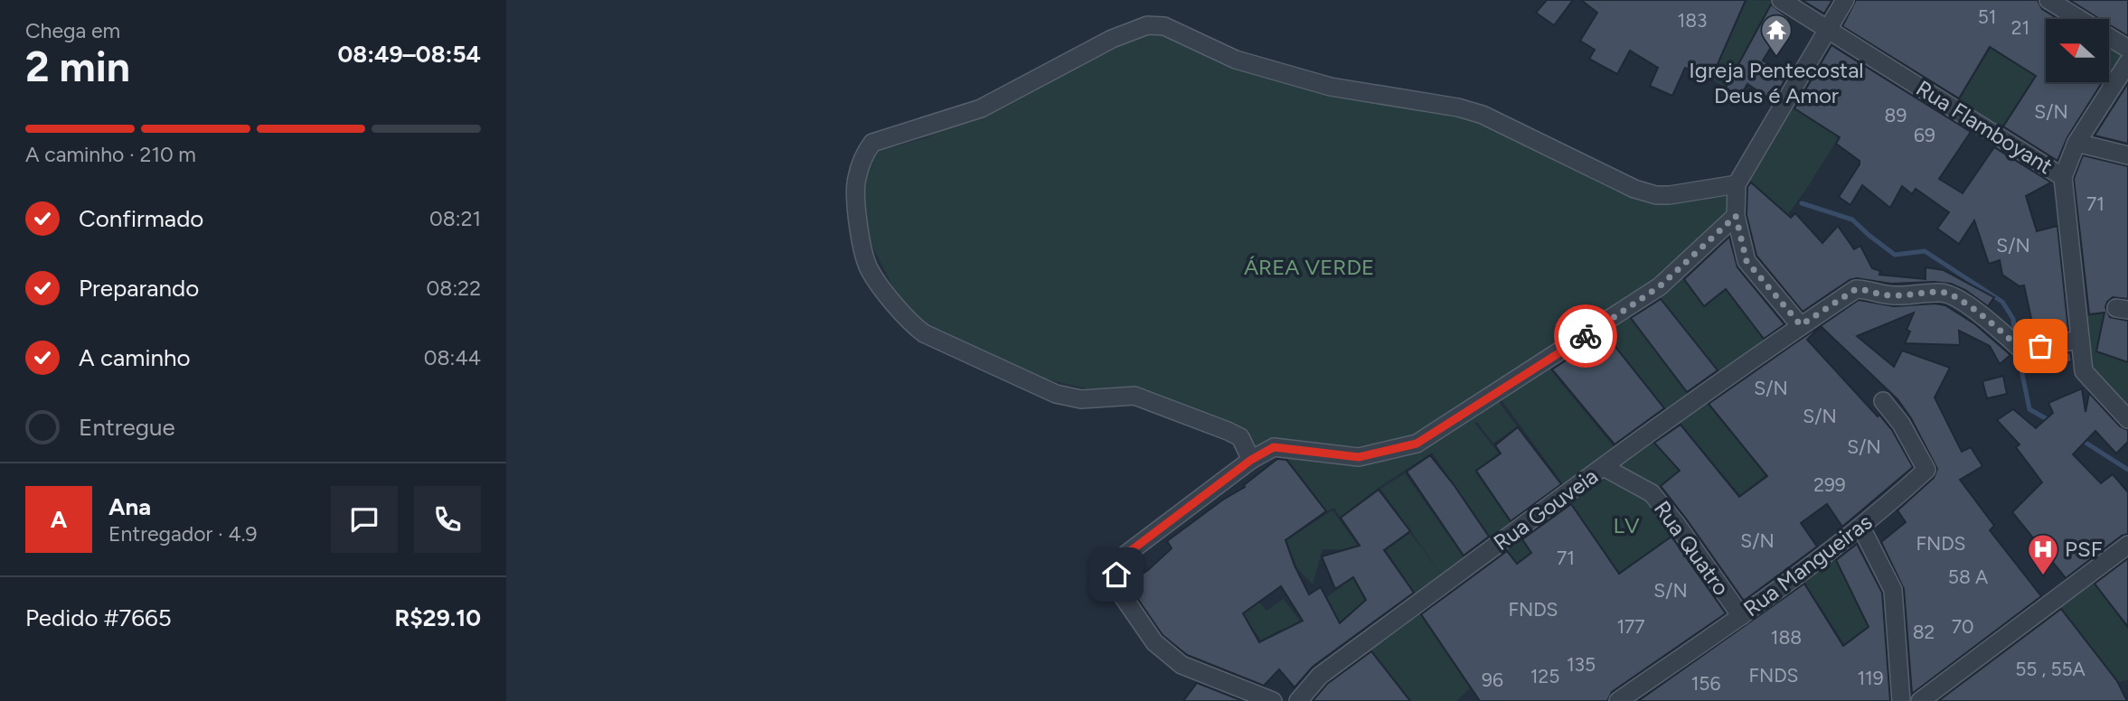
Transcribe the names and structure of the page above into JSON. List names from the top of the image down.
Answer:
{
  "streets": {
    "street": [
      "Rua Flamboyant",
      "Rua Gouveia",
      "Rua Quatro",
      "Rua Mangueiras"
    ]
  },
  "crossings": [
    ["Rua Flamboyant", "Rua Gouveia"],
    ["Rua Gouveia", "Rua Quatro"],
    ["Rua Quatro", "Rua Mangueiras"]
  ],
  "parks": ["ÁREA VERDE", "LV"],
  "places": {
    "temple": ["Igreja Pentecostal Deus é Amor"],
    "hospital": ["PSF"]
  },
  "house_numbers": [
    "51",
    "183",
    "21",
    "S/N",
    "89",
    "69",
    "71",
    "S/N",
    "S/N",
    "S/N",
    "S/N",
    "299",
    "S/N",
    "FNDS",
    "71",
    "58 A",
    "S/N",
    "FNDS",
    "177",
    "70",
    "82",
    "188",
    "135",
    "55 , 55A",
    "FNDS",
    "125",
    "119",
    "96",
    "156"
  ],
  "north": "left",
  "page": {
    "heading": ["2 min", "Chega em", "08:49–08:54"],
    "panel": [
      "Ana",
      "Entregador · 4.9",
      "Pedido #7665",
      "R$29.10"
    ],
    "bar": "A caminho · 210 m",
    "list": [
      ["Confirmado", "08:21"],
      ["Preparando", "08:22"],
      ["A caminho", "08:44"],
      "Entregue"
    ],
    "round": "A"
  }
}
